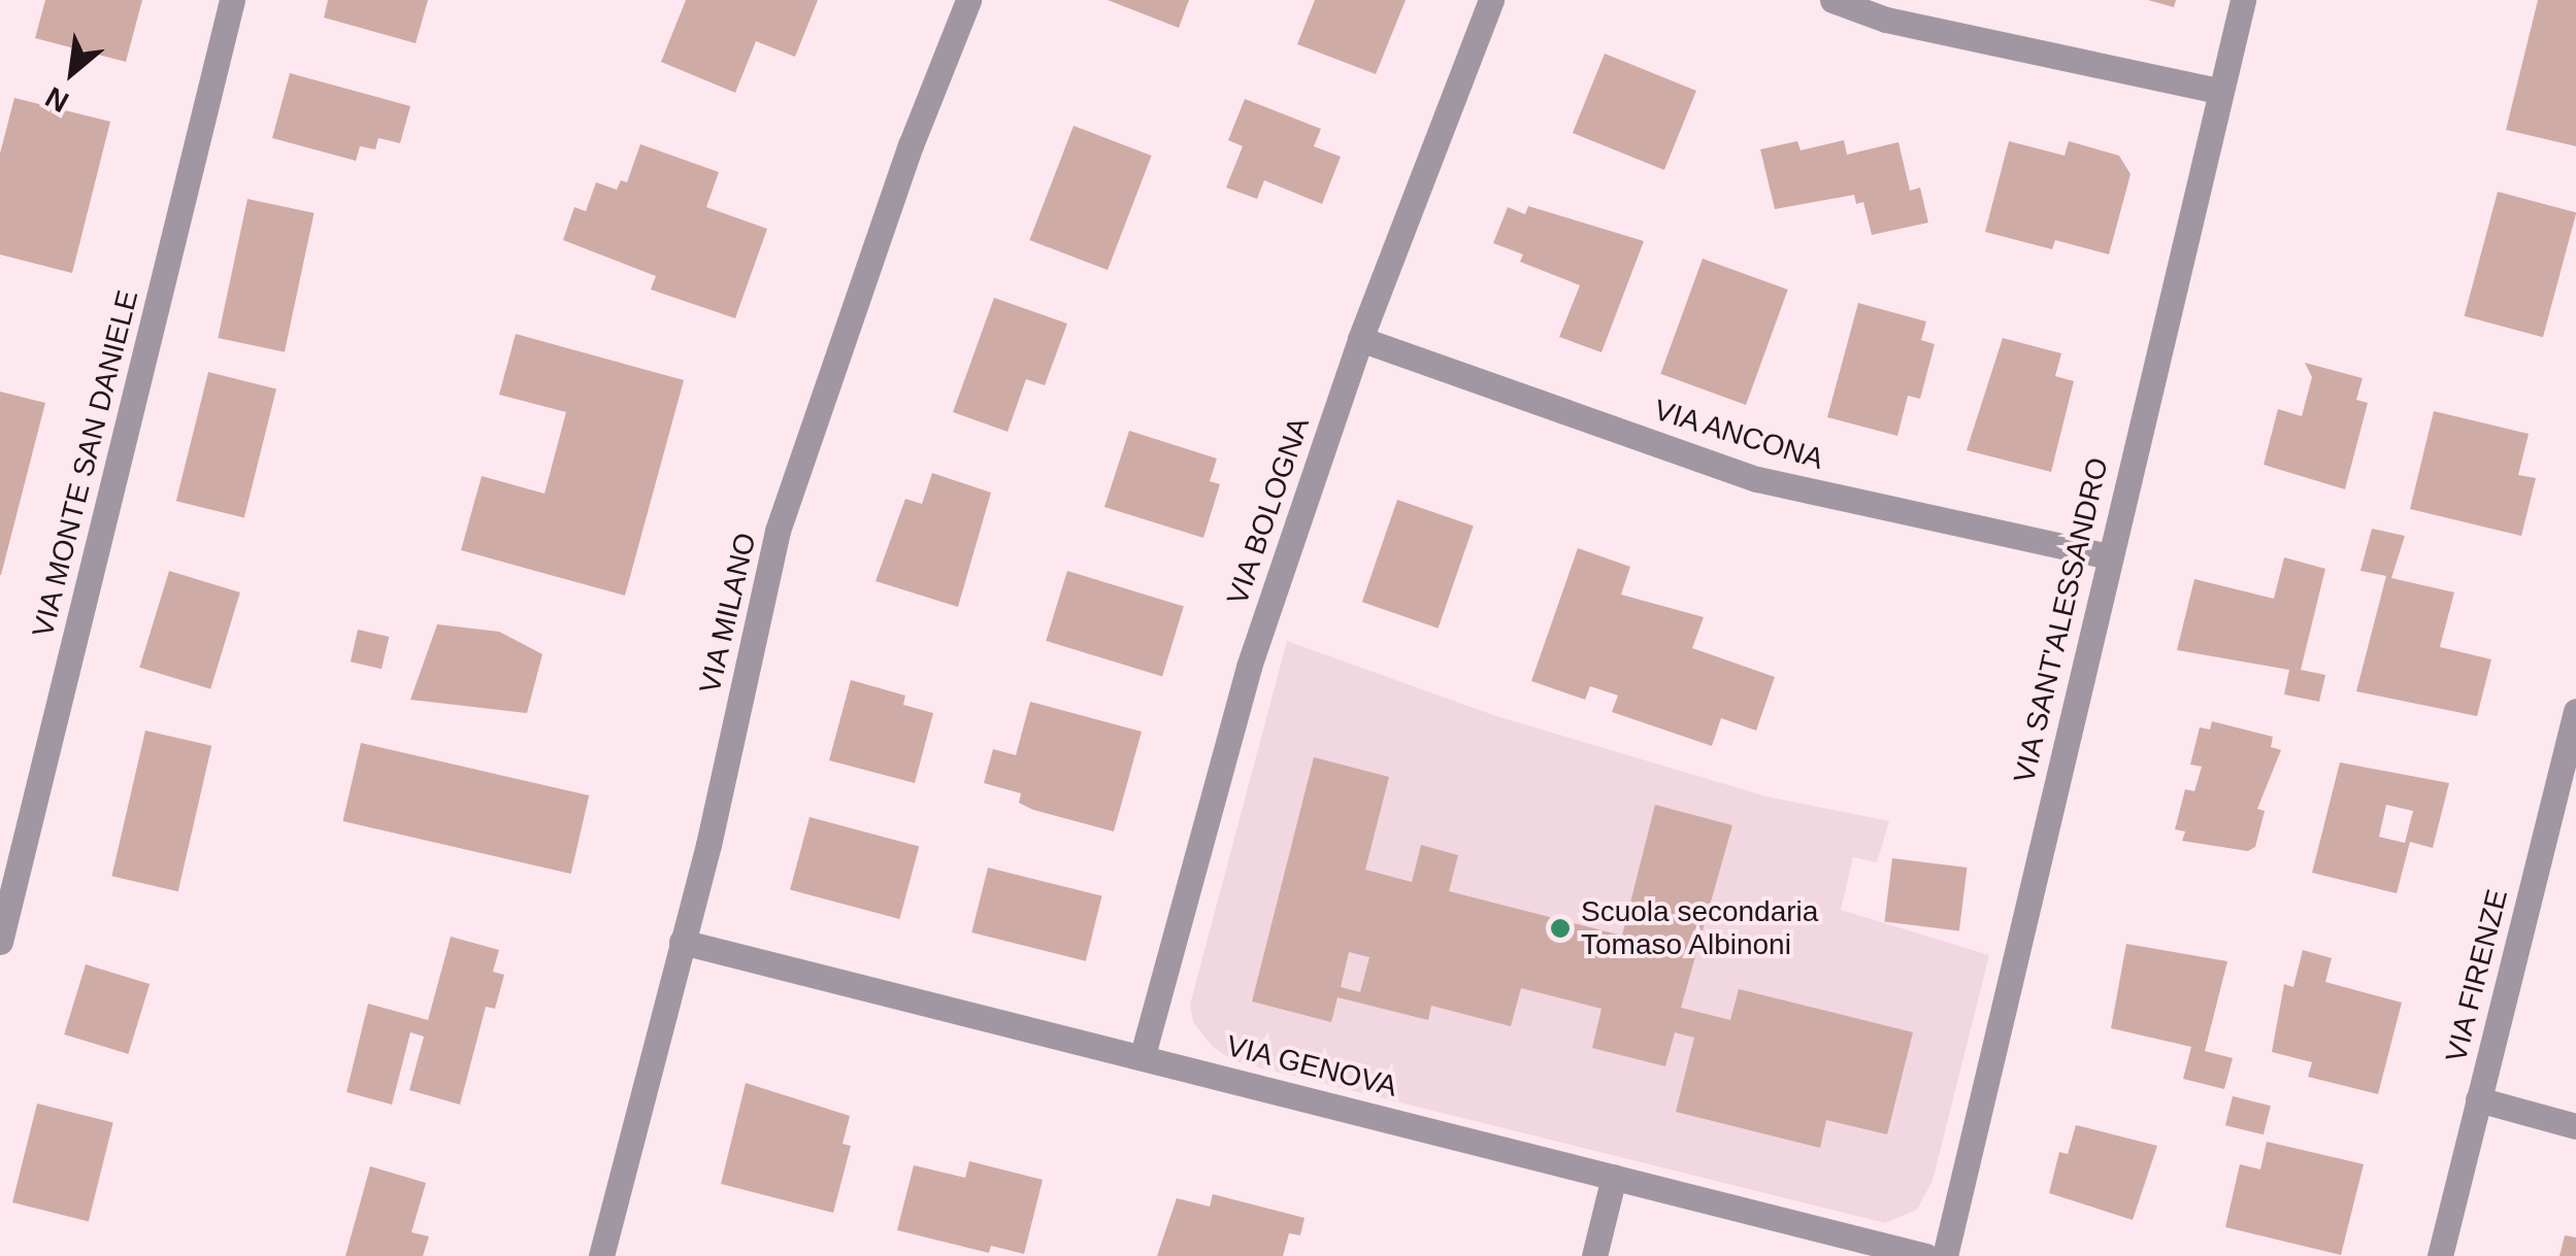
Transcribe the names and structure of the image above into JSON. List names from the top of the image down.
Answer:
{
  "streets": {
    "street": [
      "VIA ANCONA",
      "VIA MONTE SAN DANIELE",
      "VIA BOLOGNA",
      "VIA MILANO",
      "VIA SANT'ALESSANDRO",
      "VIA FIRENZE",
      "VIA GENOVA"
    ]
  },
  "crossings": [
    ["VIA ANCONA", "VIA BOLOGNA"],
    ["VIA ANCONA", "VIA SANT'ALESSANDRO"],
    ["VIA BOLOGNA", "VIA GENOVA"],
    ["VIA MILANO", "VIA GENOVA"]
  ],
  "places": ["Scuola secondaria Tomaso Albinoni"],
  "north": "bottom left"
}
